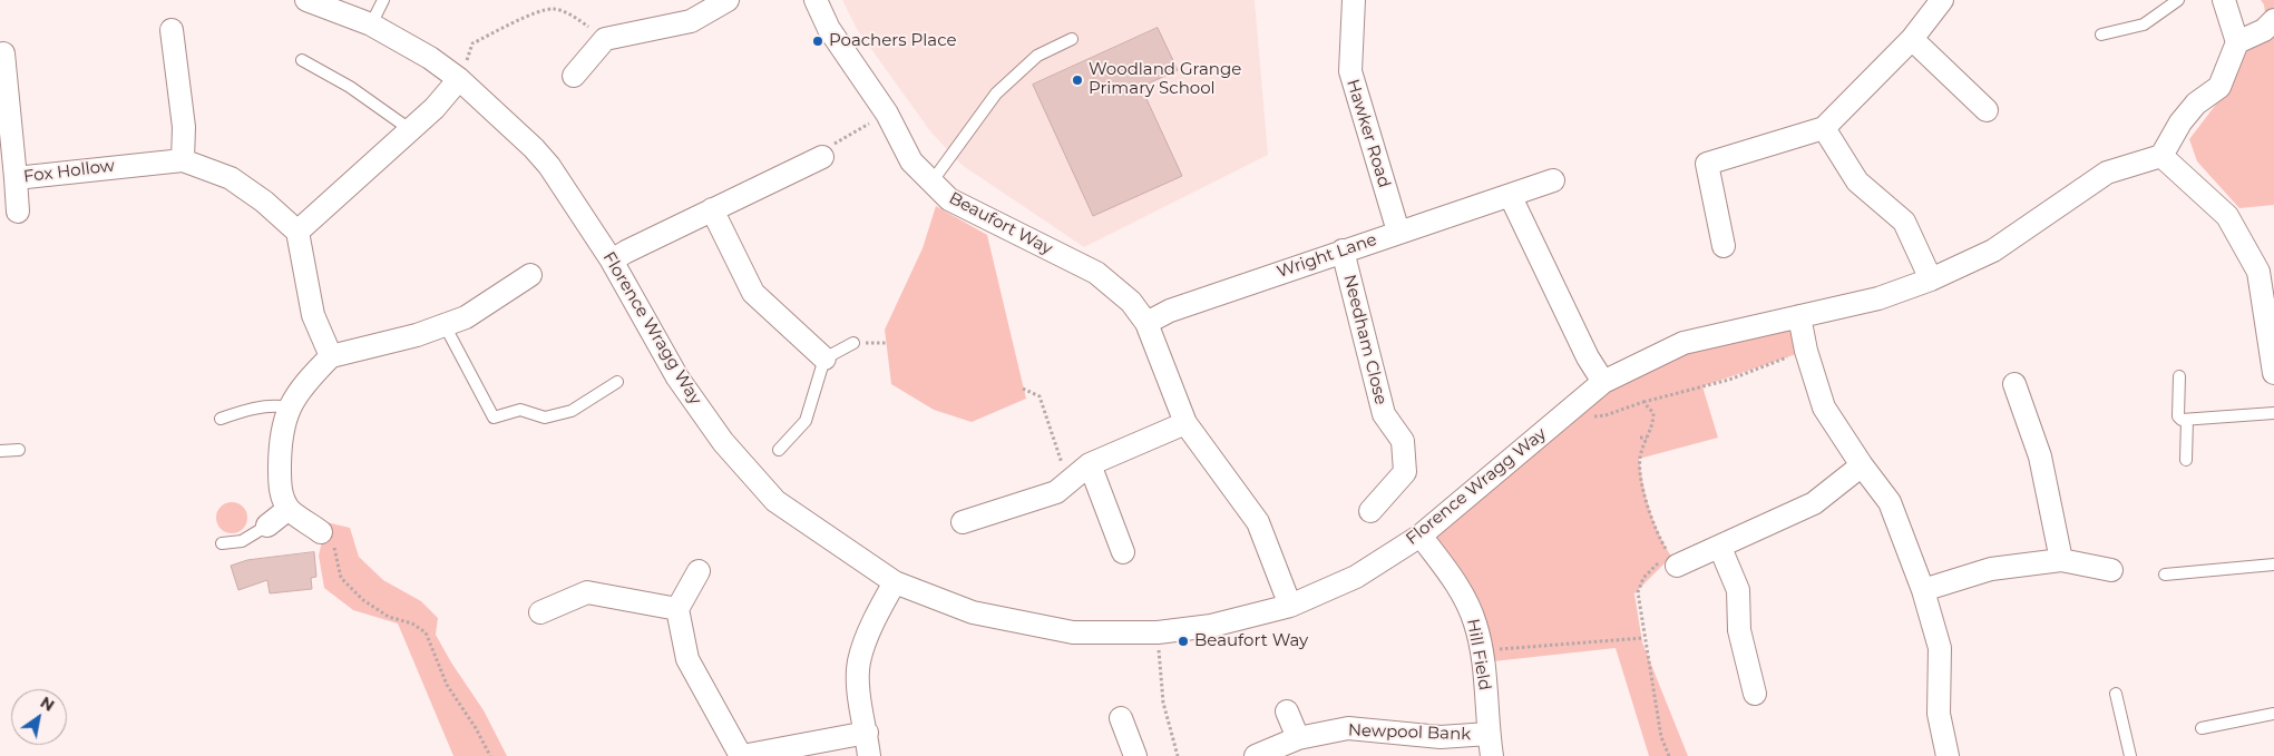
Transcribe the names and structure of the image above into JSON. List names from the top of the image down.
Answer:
{
  "streets": {
    "street": [
      "Hawker Road",
      "Fox Hollow",
      "Beaufort Way",
      "Wright Lane",
      "Florence Wragg Way",
      "Needham Close",
      "Hill Field",
      "Newpool Bank"
    ]
  },
  "crossings": [
    ["Hawker Road", "Wright Lane"],
    ["Beaufort Way", "Wright Lane"],
    ["Beaufort Way", "Florence Wragg Way"],
    ["Wright Lane", "Needham Close"],
    ["Florence Wragg Way", "Hill Field"],
    ["Hill Field", "Newpool Bank"]
  ],
  "places": ["Poachers Place", "Woodland Grange Primary School", "Beaufort Way"],
  "north": "top right"
}
